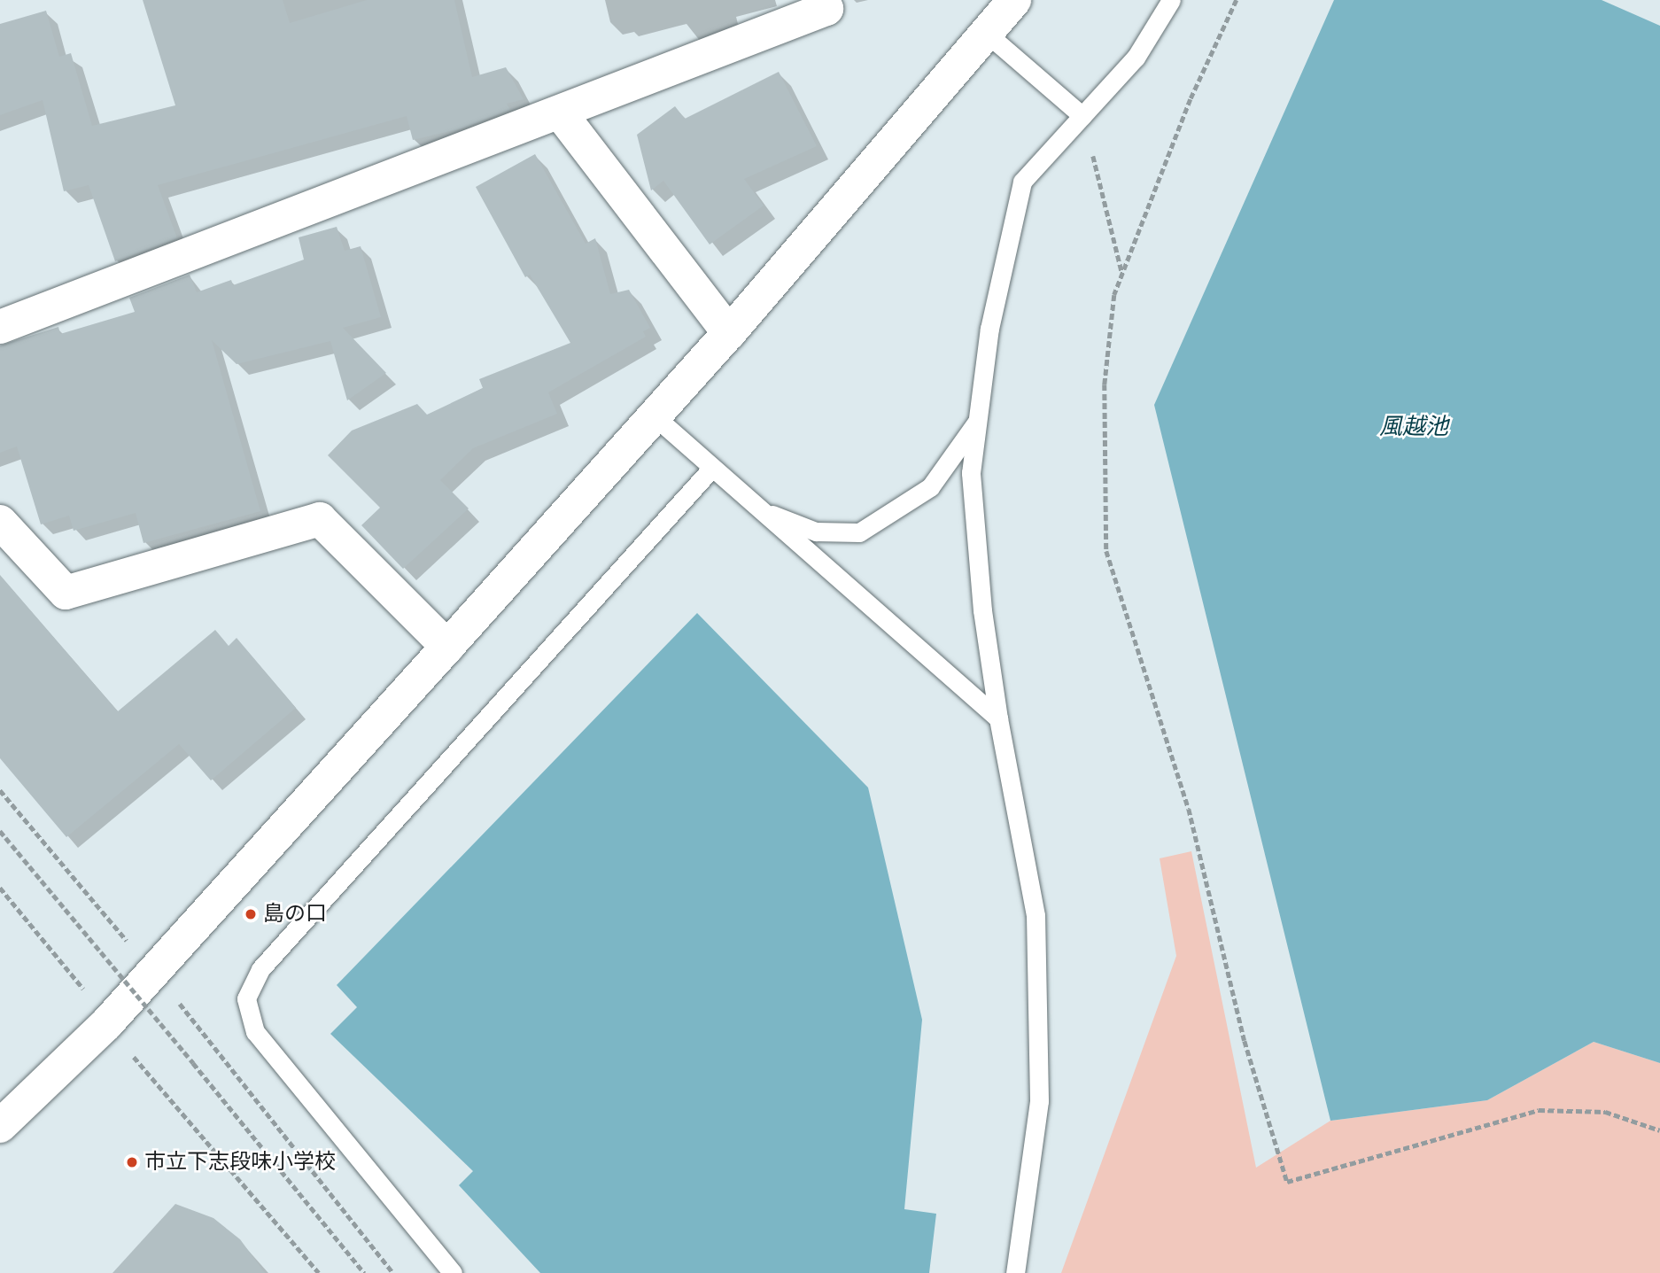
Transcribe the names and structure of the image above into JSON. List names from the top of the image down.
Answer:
{
  "water": ["風越池"],
  "places": ["島の口", "市立下志段味小学校"]
}
